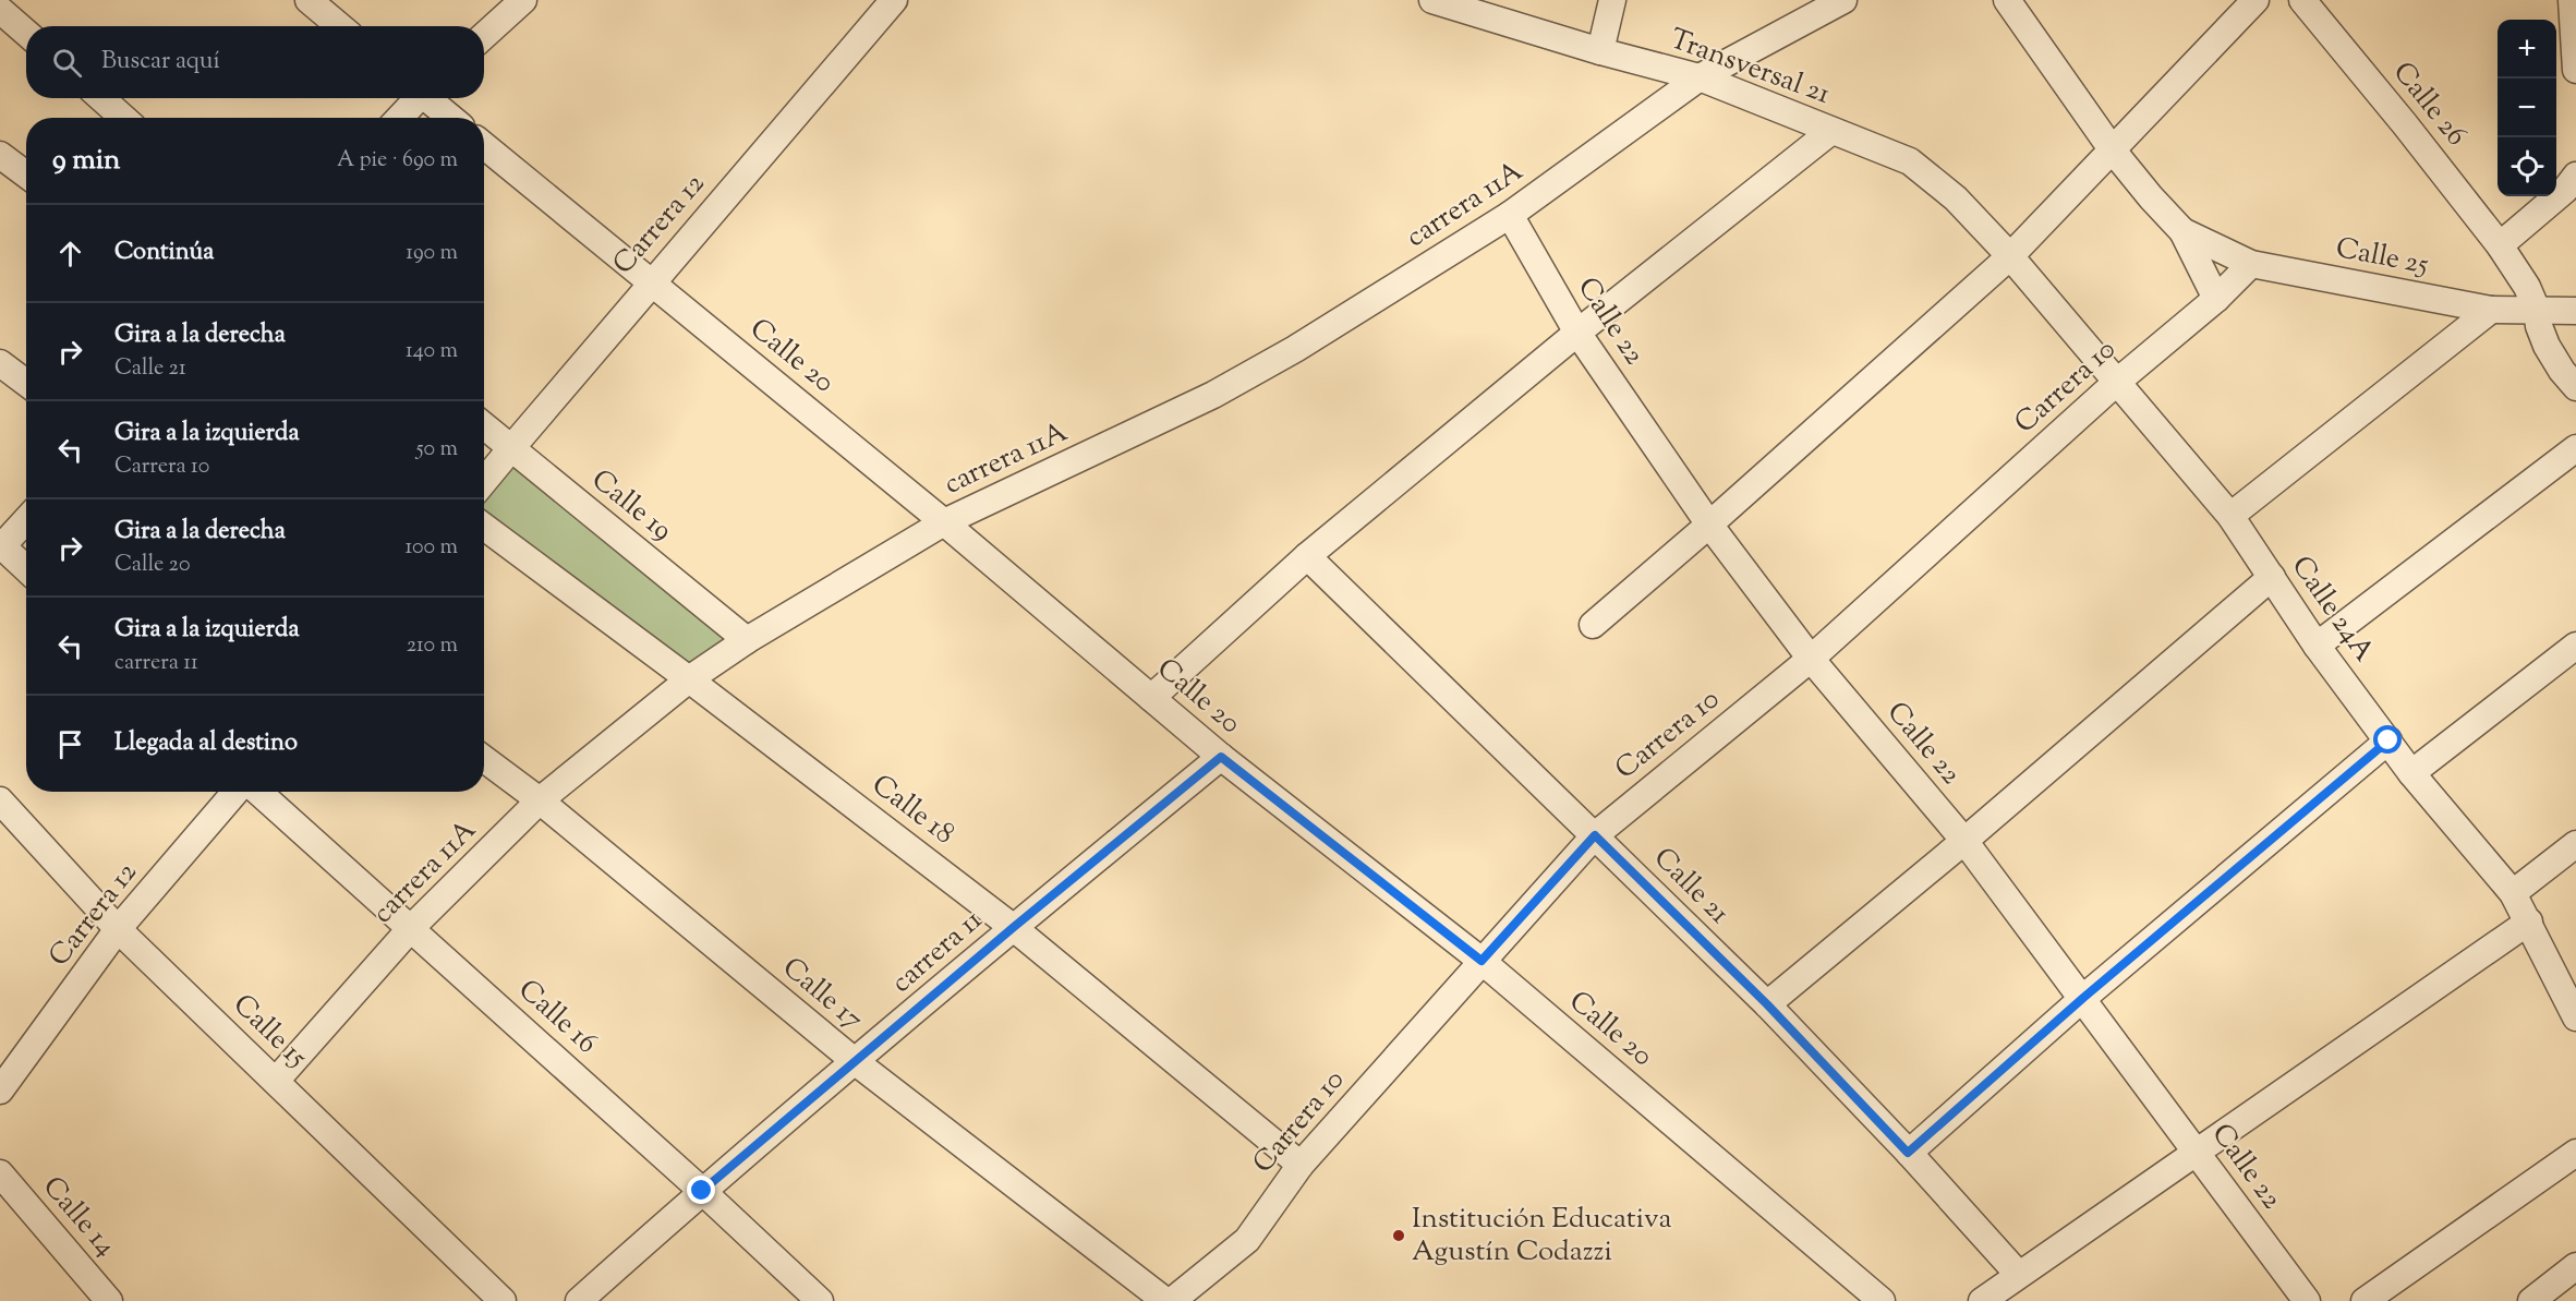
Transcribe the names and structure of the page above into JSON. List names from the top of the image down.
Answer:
{
  "streets": {
    "street": [
      "Transversal 21",
      "Calle 26",
      "carrera 11A",
      "Carrera 12",
      "Calle 25",
      "Calle 22",
      "Calle 20",
      "Carrera 10",
      "Calle 19",
      "Calle 24A",
      "Calle 18",
      "Calle 21",
      "carrera 11",
      "Calle 17",
      "Calle 16",
      "Calle 15",
      "Calle 14"
    ]
  },
  "crossings": [
    ["Transversal 21", "carrera 11A"],
    ["Transversal 21", "Calle 24A"],
    ["Calle 26", "Calle 25"],
    ["carrera 11A", "Calle 22"],
    ["carrera 11A", "Calle 20"],
    ["carrera 11A", "Calle 19"],
    ["carrera 11A", "Calle 18"],
    ["carrera 11A", "Calle 17"],
    ["carrera 11A", "Calle 16"],
    ["carrera 11A", "Calle 15"],
    ["Carrera 12", "Calle 20"],
    ["Carrera 12", "Calle 19"],
    ["Carrera 12", "Calle 15"],
    ["Calle 25", "Carrera 10"],
    ["Calle 22", "Carrera 10"],
    ["Calle 20", "Carrera 10"],
    ["Calle 20", "carrera 11"],
    ["Carrera 10", "Calle 24A"],
    ["Carrera 10", "Calle 18"],
    ["Carrera 10", "Calle 21"],
    ["Calle 18", "carrera 11"],
    ["carrera 11", "Calle 17"],
    ["carrera 11", "Calle 16"]
  ],
  "places": ["Institución Educativa Agustín Codazzi"],
  "page": {
    "map_buttons": ["+", "−"],
    "search": "Buscar aquí",
    "heading": ["9 min", "A pie · 690 m"],
    "list": [
      ["Continúa", "190 m"],
      ["Gira a la derecha", "Calle 21", "140 m"],
      ["Gira a la izquierda", "Carrera 10", "50 m"],
      ["Gira a la derecha", "Calle 20", "100 m"],
      ["Gira a la izquierda", "carrera 11", "210 m"],
      "Llegada al destino"
    ]
  }
}
